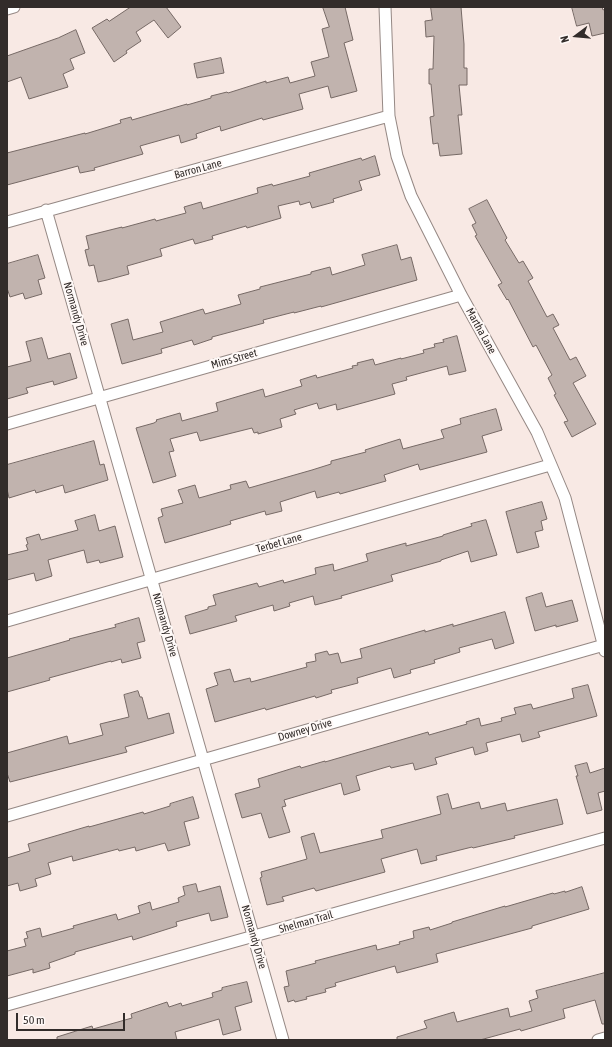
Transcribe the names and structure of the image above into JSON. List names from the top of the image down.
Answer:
{
  "streets": {
    "street": [
      "Barron Lane",
      "Normandy Drive",
      "Martha Lane",
      "Mims Street",
      "Terbet Lane",
      "Downey Drive",
      "Shelman Trail"
    ]
  },
  "crossings": [
    ["Barron Lane", "Normandy Drive"],
    ["Barron Lane", "Martha Lane"],
    ["Normandy Drive", "Mims Street"],
    ["Normandy Drive", "Terbet Lane"],
    ["Normandy Drive", "Downey Drive"],
    ["Normandy Drive", "Shelman Trail"],
    ["Martha Lane", "Mims Street"],
    ["Martha Lane", "Terbet Lane"],
    ["Martha Lane", "Downey Drive"]
  ],
  "scale_bar": "50 m",
  "north": "left"
}
